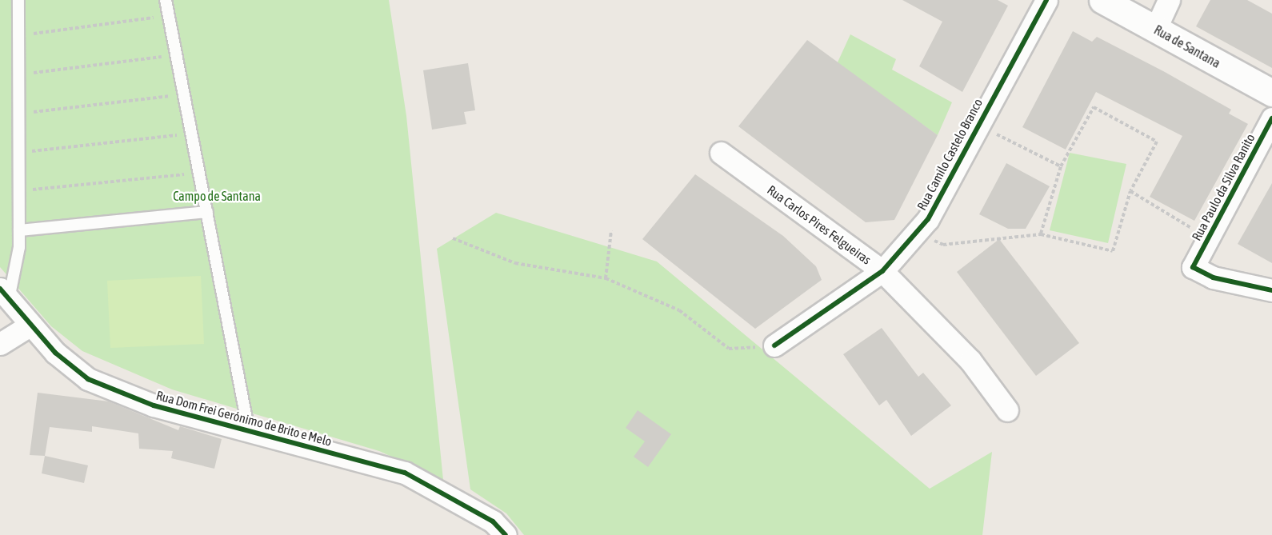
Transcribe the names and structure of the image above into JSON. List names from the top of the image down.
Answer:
{
  "streets": {
    "main road": ["Rua de Santana"],
    "street": [
      "Rua Camilo Castelo Branco",
      "Rua Paulo da Silva Ranito",
      "Rua Carlos Pires Felgueiras",
      "Rua Dom Frei Gerónimo de Brito e Melo"
    ]
  },
  "crossings": [
    ["Rua Camilo Castelo Branco", "Rua Carlos Pires Felgueiras"]
  ],
  "parks": ["Campo de Santana"]
}
